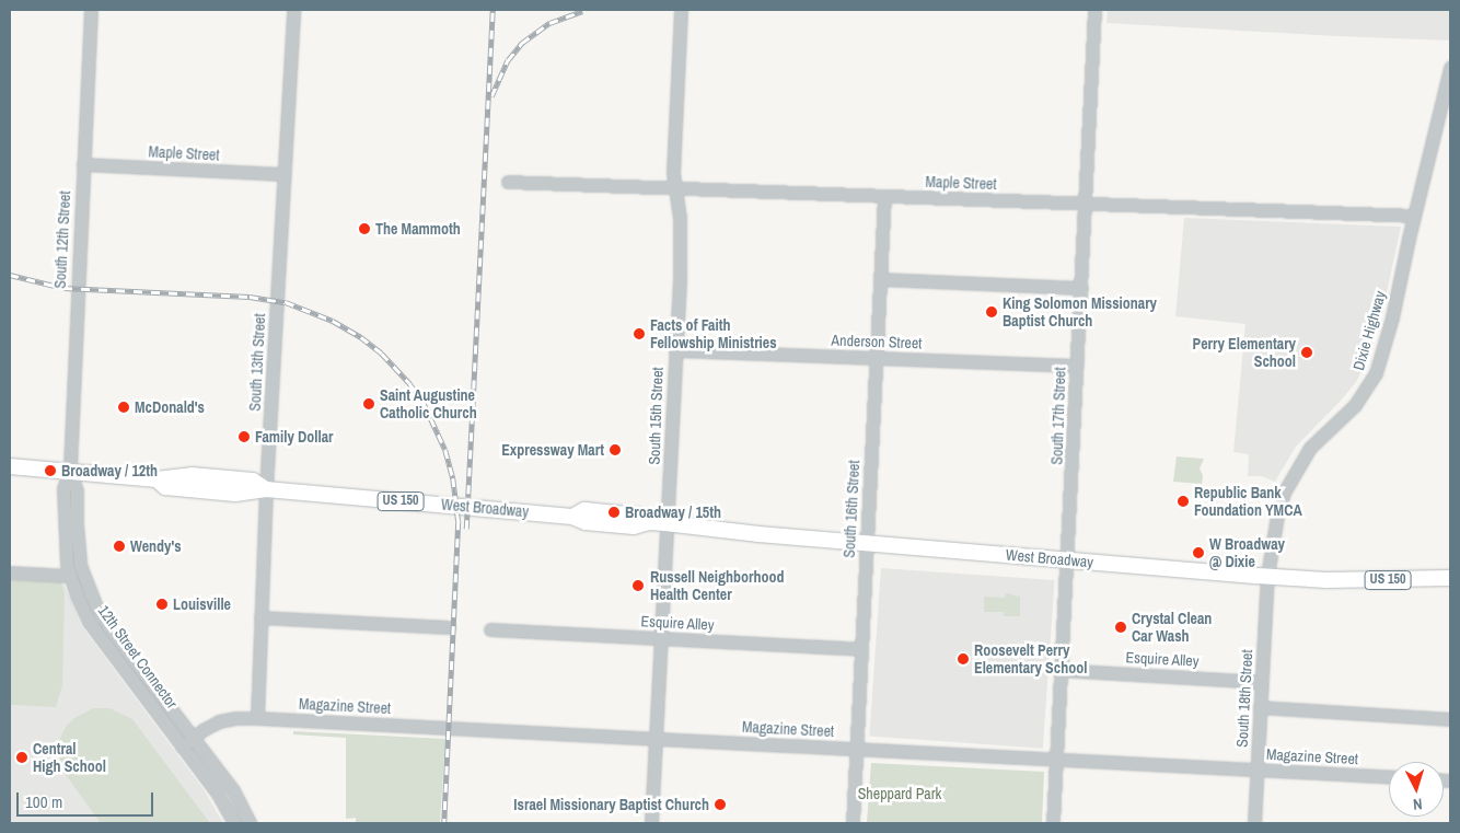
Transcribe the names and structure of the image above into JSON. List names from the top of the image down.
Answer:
{
  "streets": {
    "main road": ["US 150", "West Broadway"],
    "street": [
      "Maple Street",
      "South 12th Street",
      "Dixie Highway",
      "Anderson Street",
      "South 13th Street",
      "South 15th Street",
      "South 17th Street",
      "South 16th Street",
      "Esquire Alley",
      "12th Street Connector",
      "South 18th Street",
      "Magazine Street"
    ]
  },
  "crossings": [
    ["Maple Street", "South 12th Street"],
    ["Maple Street", "Dixie Highway"],
    ["Maple Street", "South 13th Street"],
    ["Maple Street", "South 15th Street"],
    ["Maple Street", "South 17th Street"],
    ["Maple Street", "South 16th Street"],
    ["South 12th Street", "West Broadway"],
    ["South 12th Street", "12th Street Connector"],
    ["Dixie Highway", "West Broadway"],
    ["Dixie Highway", "South 18th Street"],
    ["Anderson Street", "South 15th Street"],
    ["Anderson Street", "South 17th Street"],
    ["Anderson Street", "South 16th Street"],
    ["South 13th Street", "West Broadway"],
    ["South 13th Street", "Magazine Street"],
    ["South 15th Street", "West Broadway"],
    ["South 15th Street", "Esquire Alley"],
    ["South 15th Street", "Magazine Street"],
    ["South 17th Street", "West Broadway"],
    ["South 17th Street", "Esquire Alley"],
    ["South 17th Street", "Magazine Street"],
    ["West Broadway", "South 16th Street"],
    ["West Broadway", "12th Street Connector"],
    ["West Broadway", "South 18th Street"],
    ["South 16th Street", "Esquire Alley"],
    ["South 16th Street", "Magazine Street"],
    ["Esquire Alley", "South 18th Street"],
    ["12th Street Connector", "Magazine Street"],
    ["South 18th Street", "Magazine Street"]
  ],
  "parks": ["Sheppard Park"],
  "places": [
    "The Mammoth",
    "King Solomon Missionary Baptist Church",
    "Facts of Faith Fellowship Ministries",
    "Perry Elementary School",
    "Saint Augustine Catholic Church",
    "McDonald's",
    "Family Dollar",
    "Expressway Mart",
    "Broadway / 12th",
    "Republic Bank Foundation YMCA",
    "Broadway / 15th",
    "Wendy's",
    "W Broadway @ Dixie",
    "Russell Neighborhood Health Center",
    "Louisville",
    "Crystal Clean Car Wash",
    "Roosevelt Perry Elementary School",
    "Central High School",
    "Israel Missionary Baptist Church"
  ],
  "scale_bar": "100 m",
  "north": "bottom"
}
